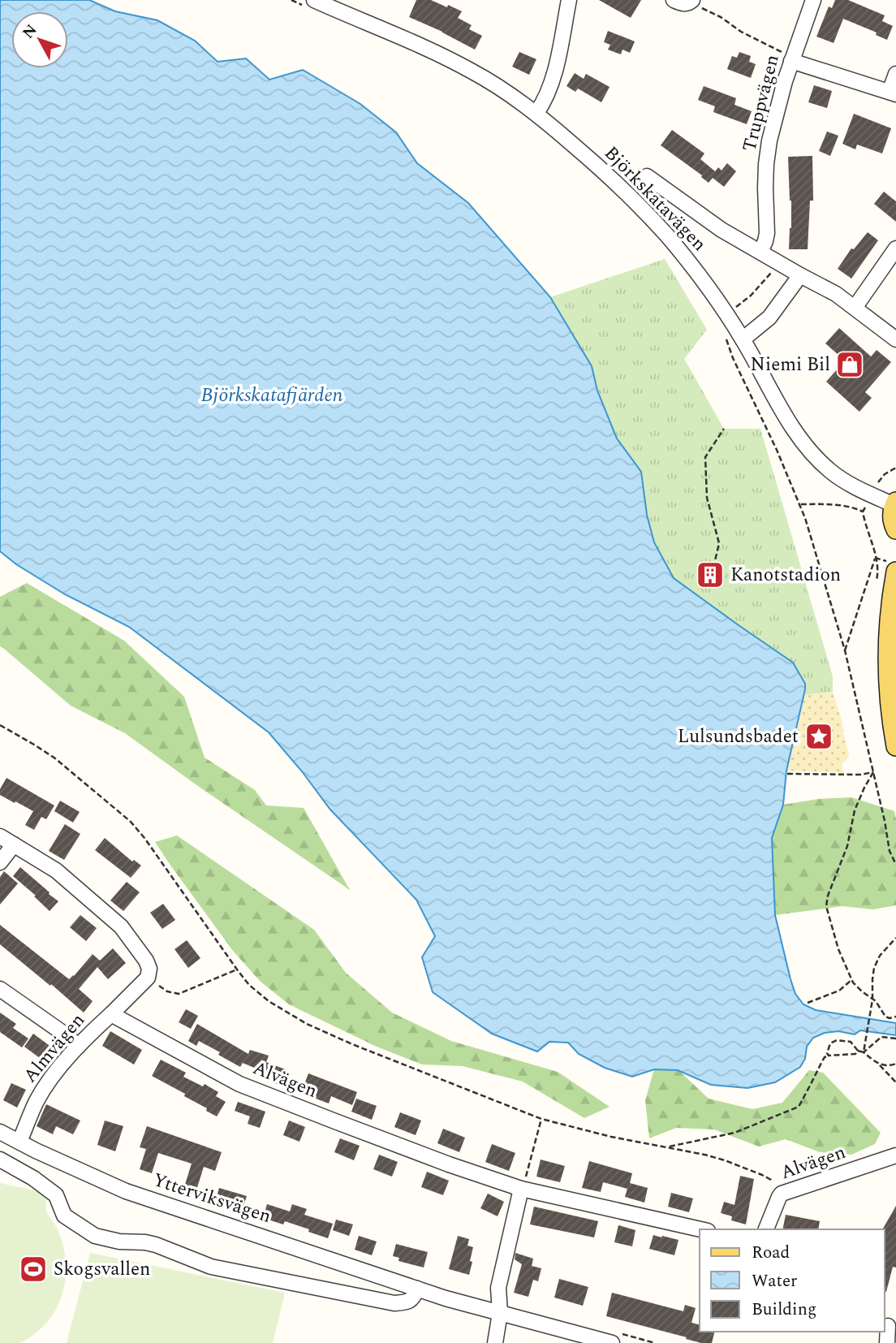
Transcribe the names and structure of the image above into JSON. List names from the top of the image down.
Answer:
{
  "streets": {
    "street": [
      "Truppvägen",
      "Björkskatavägen",
      "Almvägen",
      "Alvägen",
      "Ytterviksvägen"
    ]
  },
  "crossings": [
    ["Almvägen", "Alvägen"],
    ["Almvägen", "Ytterviksvägen"]
  ],
  "water": ["Björkskatafjärden"],
  "places": {
    "shop": ["Niemi Bil"],
    "building": ["Kanotstadion"],
    "place": ["Lulsundsbadet"],
    "sports": ["Skogsvallen"]
  },
  "legend": ["Road", "Water", "Building"],
  "north": "top left"
}
